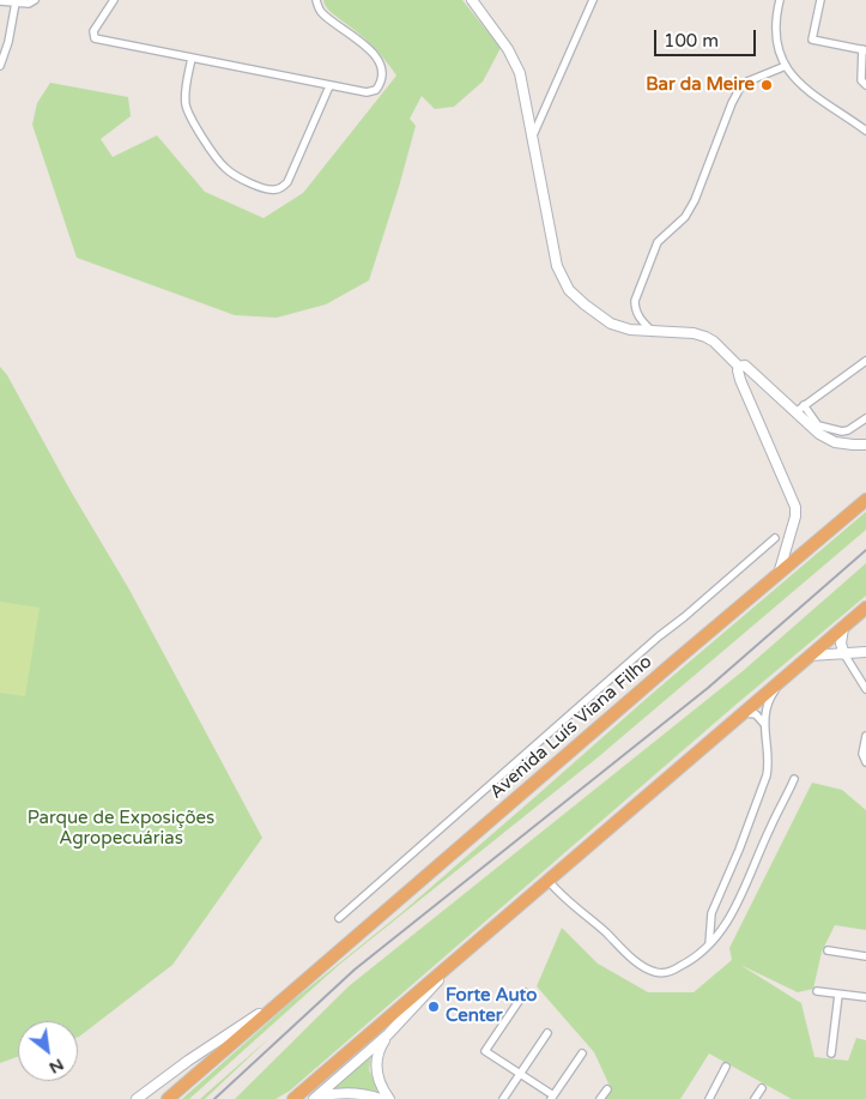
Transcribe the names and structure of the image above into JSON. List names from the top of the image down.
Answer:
{
  "streets": {
    "highway": ["Avenida Luís Viana Filho"]
  },
  "parks": ["Parque de Exposições Agropecuárias"],
  "places": ["Bar da Meire", "Forte Auto Center"],
  "scale_bar": "100 m",
  "north": "bottom right"
}
